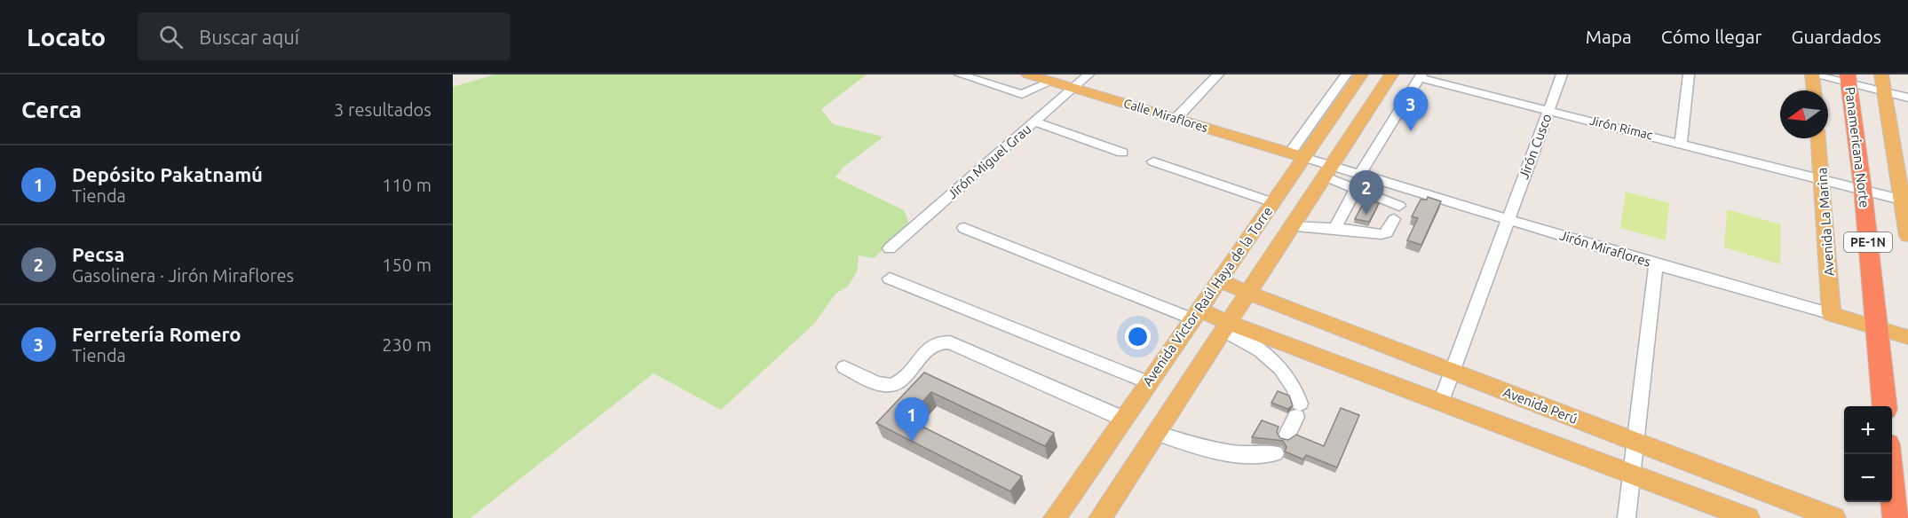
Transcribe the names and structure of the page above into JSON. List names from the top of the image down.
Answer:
{
  "streets": {
    "highway": ["Panamericana Norte", "PE-1N"],
    "main road": [
      "Calle Miraflores",
      "Avenida La Marina",
      "Jirón Miraflores",
      "Avenida Victor Raúl Haya de la Torre",
      "Avenida Perú"
    ],
    "street": ["Jirón Rimac", "Jirón Cusco", "Jirón Miguel Grau"]
  },
  "crossings": [
    ["Calle Miraflores", "Jirón Miguel Grau"],
    ["Calle Miraflores", "Jirón Miraflores"],
    ["Calle Miraflores", "Avenida Victor Raúl Haya de la Torre"],
    ["Jirón Rimac", "Jirón Cusco"],
    ["Jirón Rimac", "Panamericana Norte"],
    ["Jirón Rimac", "Avenida La Marina"],
    ["Jirón Cusco", "Jirón Miraflores"],
    ["Jirón Cusco", "Avenida Perú"],
    ["Panamericana Norte", "Jirón Miraflores"],
    ["Avenida La Marina", "Jirón Miraflores"],
    ["Jirón Miraflores", "Avenida Victor Raúl Haya de la Torre"],
    ["Avenida Victor Raúl Haya de la Torre", "Avenida Perú"]
  ],
  "north": "left",
  "page": {
    "header": "Locato",
    "search": "Buscar aquí",
    "nav": ["Mapa", "Cómo llegar", "Guardados"],
    "heading": ["Cerca", "3 resultados"],
    "pins": ["3", "2", "1"],
    "list": [
      {
        "mark": "1",
        "name": "Depósito Pakatnamú",
        "note": "Tienda",
        "value": "110 m"
      },
      {
        "mark": "2",
        "name": "Pecsa",
        "note": "Gasolinera · Jirón Miraflores",
        "value": "150 m"
      },
      {
        "mark": "3",
        "name": "Ferretería Romero",
        "note": "Tienda",
        "value": "230 m"
      }
    ],
    "map_buttons": ["+", "−"]
  }
}
